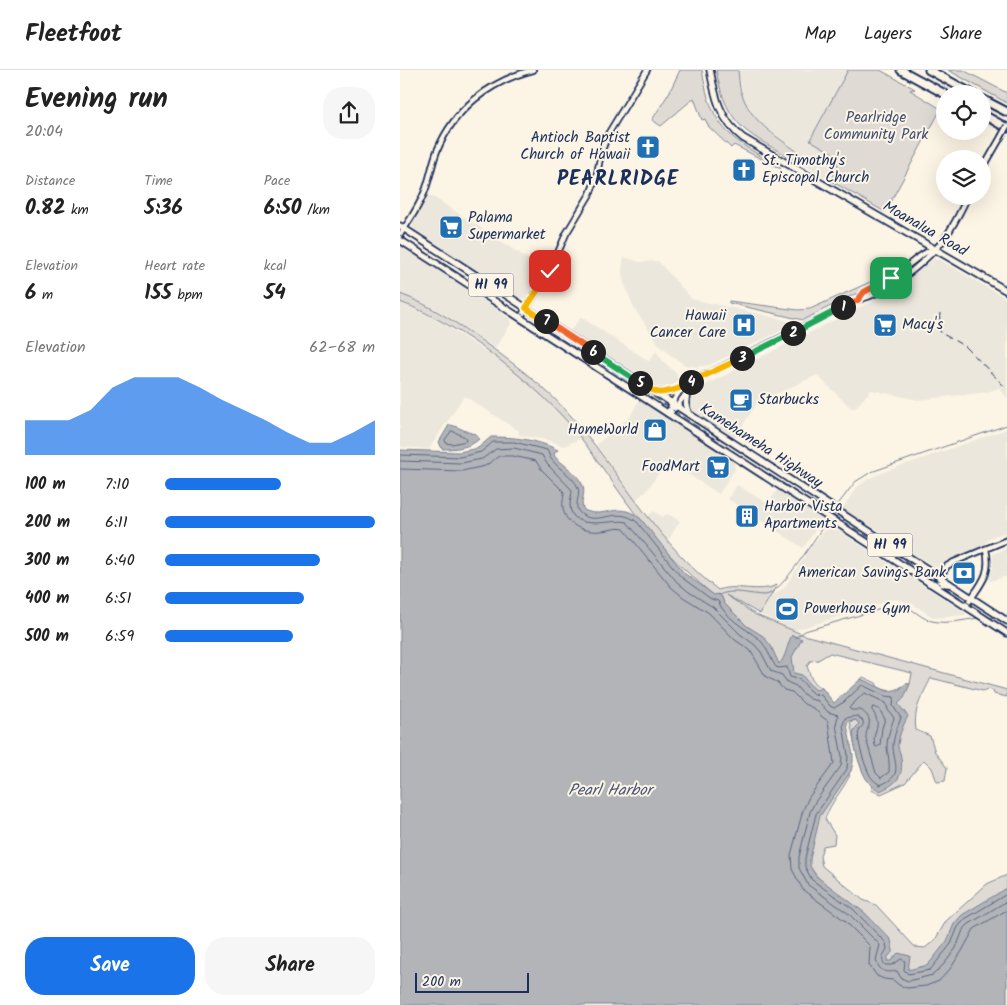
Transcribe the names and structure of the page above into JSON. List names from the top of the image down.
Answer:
{
  "streets": {
    "main road": ["Moanalua Road", "HI 99", "Kamehameha Highway"]
  },
  "districts": ["PEARLRIDGE"],
  "water": ["Pearl Harbor"],
  "parks": ["Pearlridge Community Park"],
  "places": {
    "church": ["Antioch Baptist Church of Hawaii", "St. Timothy's Episcopal Church"],
    "supermarket": ["Palama Supermarket", "Macy's", "FoodMart"],
    "hospital": ["Hawaii Cancer Care"],
    "cafe": ["Starbucks"],
    "shop": ["HomeWorld"],
    "building": ["Harbor Vista Apartments"],
    "bank": ["American Savings Bank"],
    "sports": ["Powerhouse Gym"]
  },
  "scale_bar": "200 m",
  "page": {
    "header": "Fleetfoot",
    "nav": ["Map", "Layers", "Share"],
    "heading": ["Evening run", "20:04"],
    "stats": [
      ["Distance", "0.82 km"],
      ["Time", "5:36"],
      ["Pace", "6:50 /km"],
      ["Elevation", "6 m"],
      ["Heart rate", "155 bpm"],
      ["kcal", "54"]
    ],
    "pins": [
      "1",
      "7",
      "2",
      "6",
      "3",
      "4",
      "5"
    ],
    "chart": ["Elevation", "62–68 m"],
    "list": [
      {
        "name": "100 m",
        "note": "7:10"
      },
      {
        "name": "200 m",
        "note": "6:11"
      },
      {
        "name": "300 m",
        "note": "6:40"
      },
      {
        "name": "400 m",
        "note": "6:51"
      },
      {
        "name": "500 m",
        "note": "6:59"
      }
    ],
    "buttons": ["Save", "Share"],
    "scale": "200 m"
  }
}
